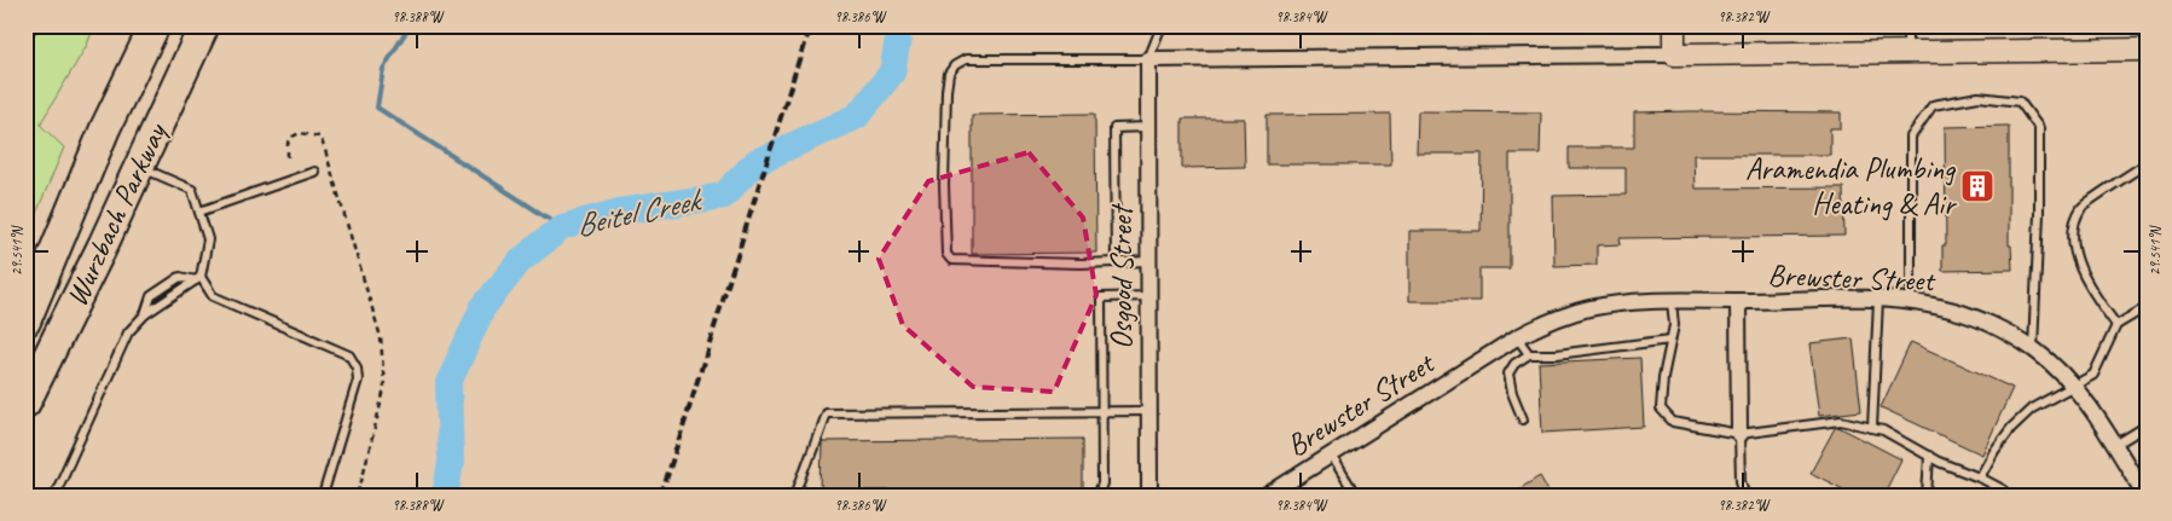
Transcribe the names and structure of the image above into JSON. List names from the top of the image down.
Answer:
{
  "streets": {
    "highway": ["Wurzbach Parkway"],
    "street": ["Osgood Street", "Brewster Street"]
  },
  "water": ["Beitel Creek"],
  "places": {
    "building": ["Aramendia Plumbing Heating & Air"]
  },
  "coordinates": [
    "98.388°W",
    "98.386°W",
    "98.384°W",
    "98.382°W",
    "29.541°N"
  ]
}
